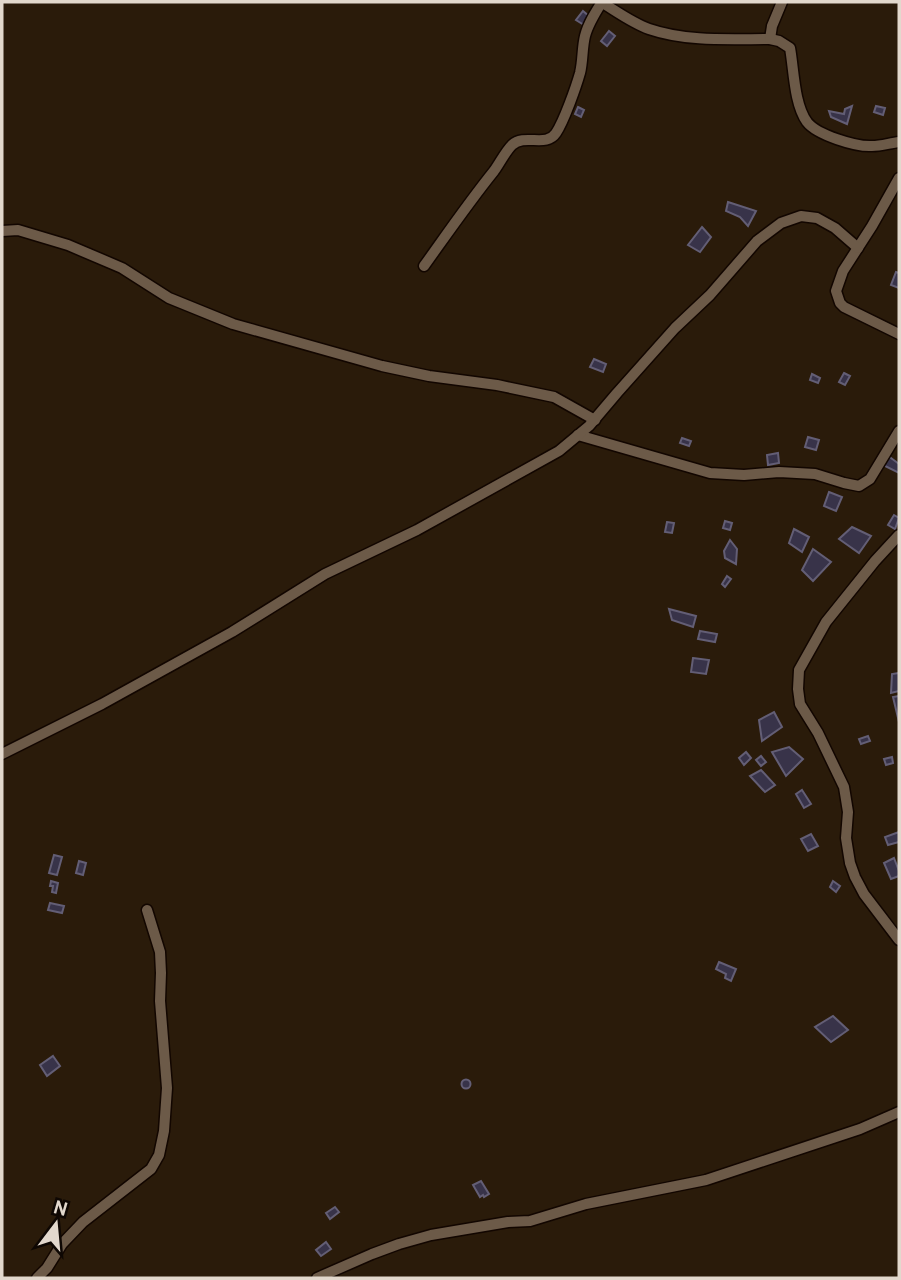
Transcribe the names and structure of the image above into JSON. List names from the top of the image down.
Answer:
{
  "north": "top"
}
